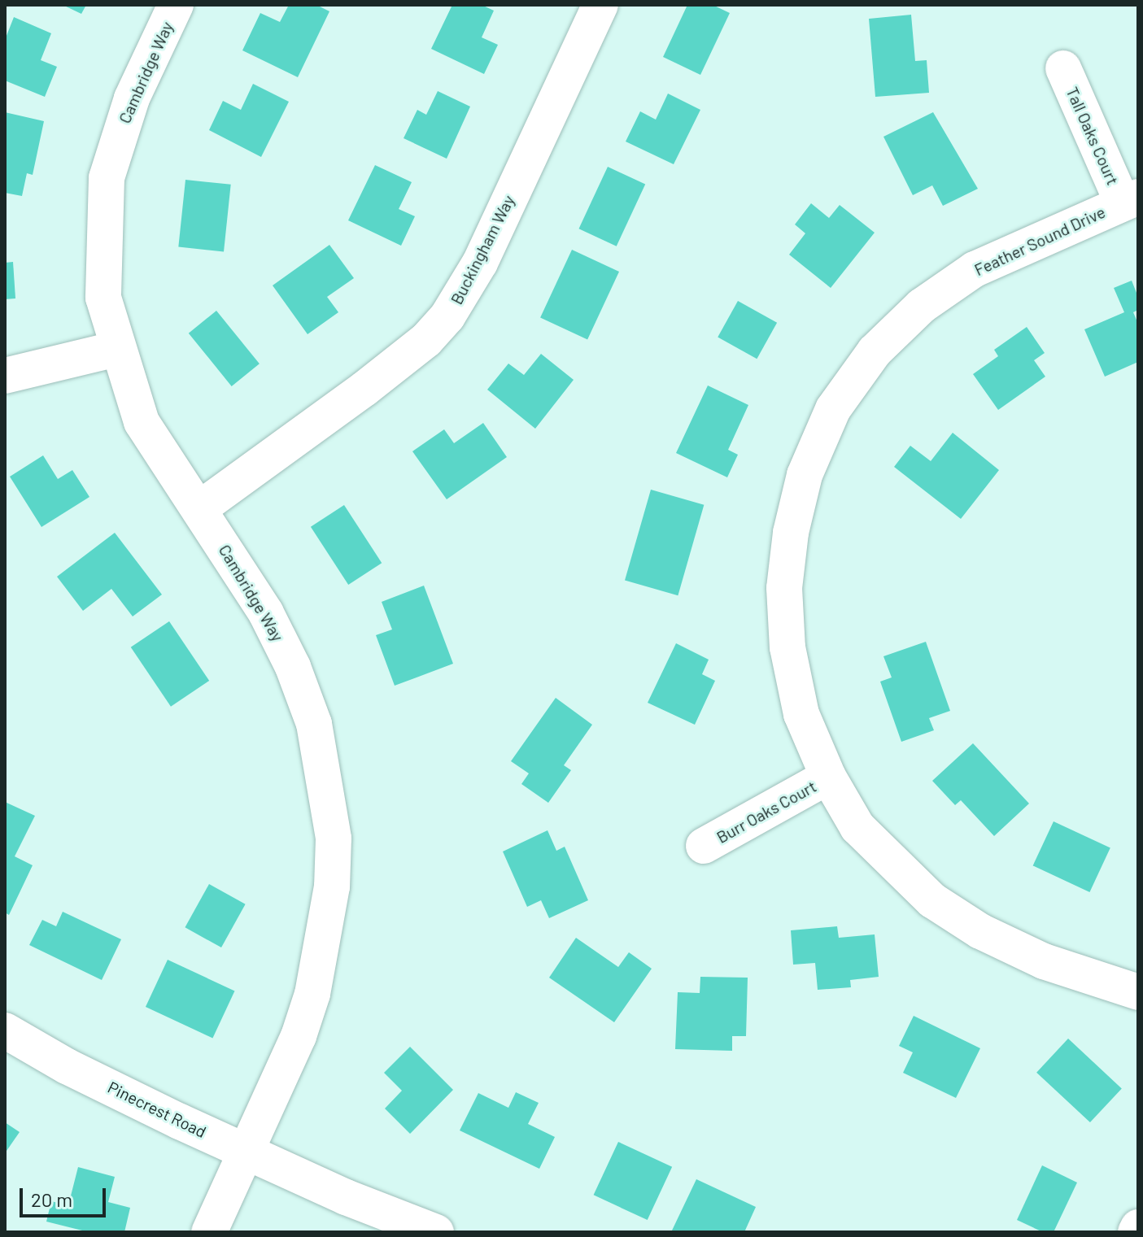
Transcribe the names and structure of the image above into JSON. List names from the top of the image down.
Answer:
{
  "streets": {
    "street": [
      "Cambridge Way",
      "Tall Oaks Court",
      "Feather Sound Drive",
      "Buckingham Way",
      "Burr Oaks Court",
      "Pinecrest Road"
    ]
  },
  "crossings": [
    ["Cambridge Way", "Buckingham Way"],
    ["Cambridge Way", "Pinecrest Road"],
    ["Tall Oaks Court", "Feather Sound Drive"],
    ["Feather Sound Drive", "Burr Oaks Court"]
  ],
  "scale_bar": "20 m"
}
